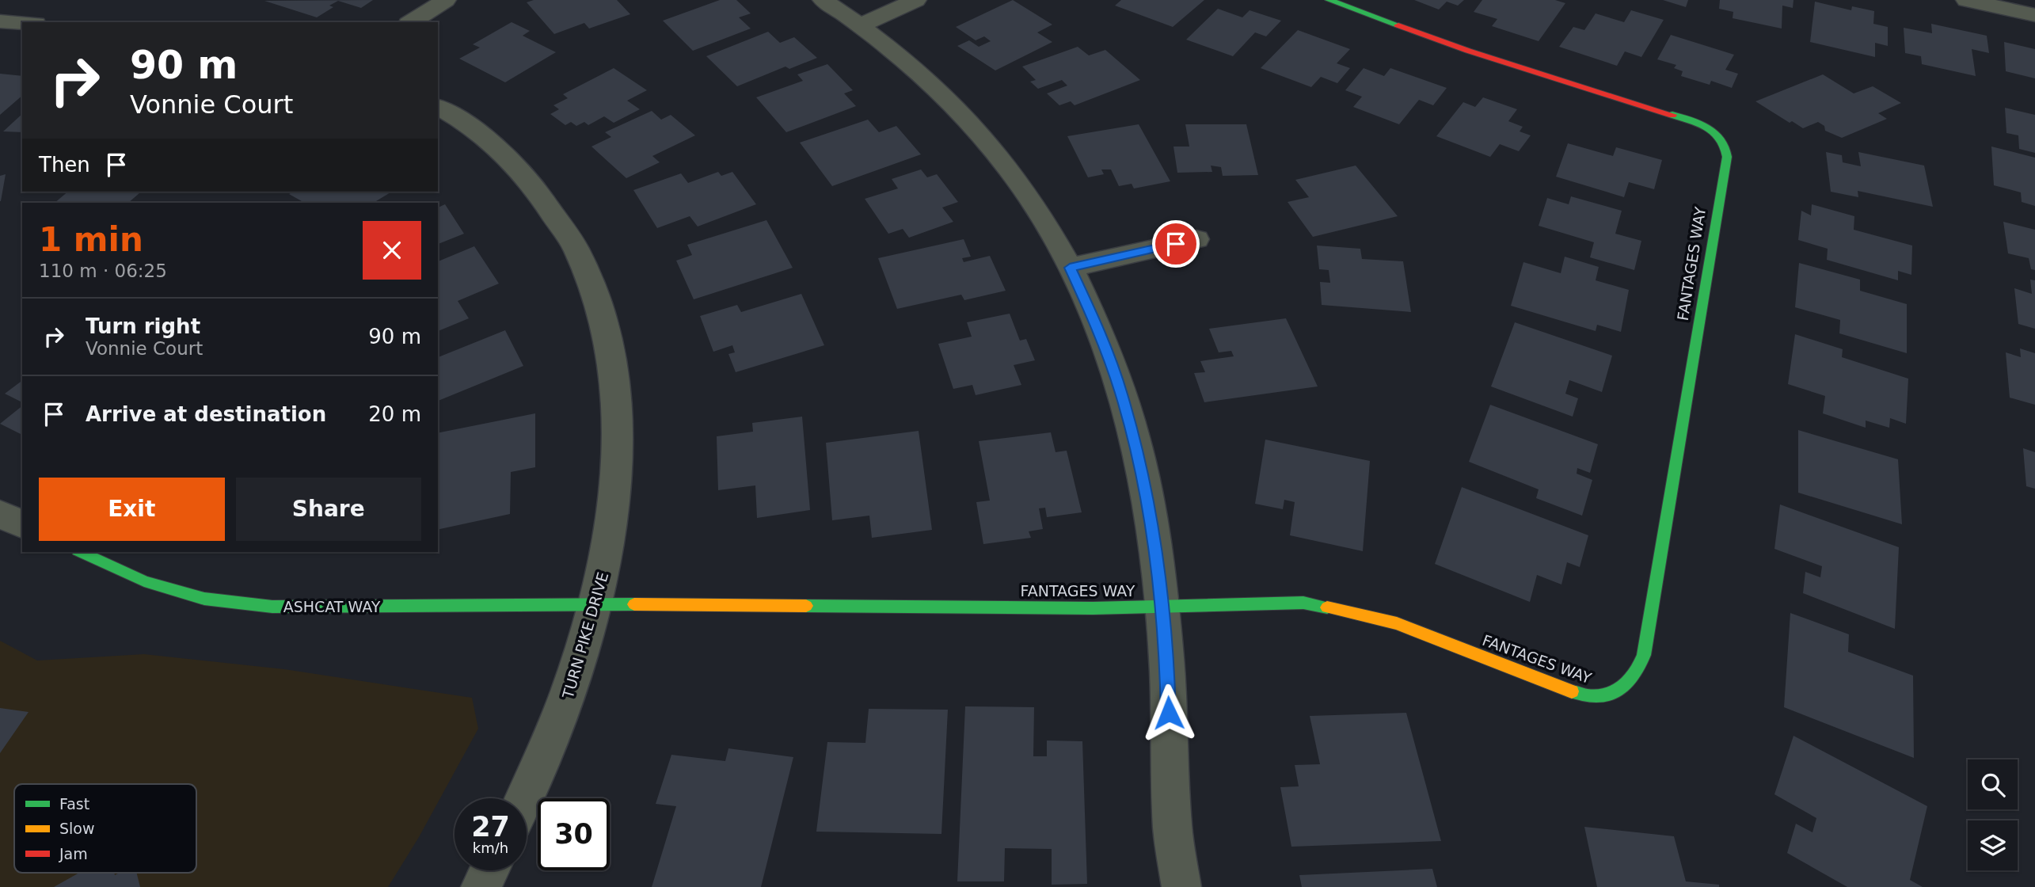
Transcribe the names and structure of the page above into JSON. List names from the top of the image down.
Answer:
{
  "streets": {
    "street": ["FANTAGES WAY", "ASHCAT WAY", "TURN PIKE DRIVE"]
  },
  "crossings": [
    ["FANTAGES WAY", "ASHCAT WAY"],
    ["FANTAGES WAY", "TURN PIKE DRIVE"],
    ["ASHCAT WAY", "TURN PIKE DRIVE"]
  ],
  "legend": ["Fast", "Slow", "Jam"],
  "page": {
    "turn": ["90 m", "Vonnie Court"],
    "then": "Then",
    "heading": ["1 min", "110 m · 06:25"],
    "list": [
      {
        "name": "Turn right",
        "note": "Vonnie Court",
        "value": "90 m"
      },
      {
        "name": "Arrive at destination",
        "value": "20 m"
      }
    ],
    "buttons": ["Exit", "Share"],
    "speed": "27 km/h",
    "limit": "30"
  }
}
